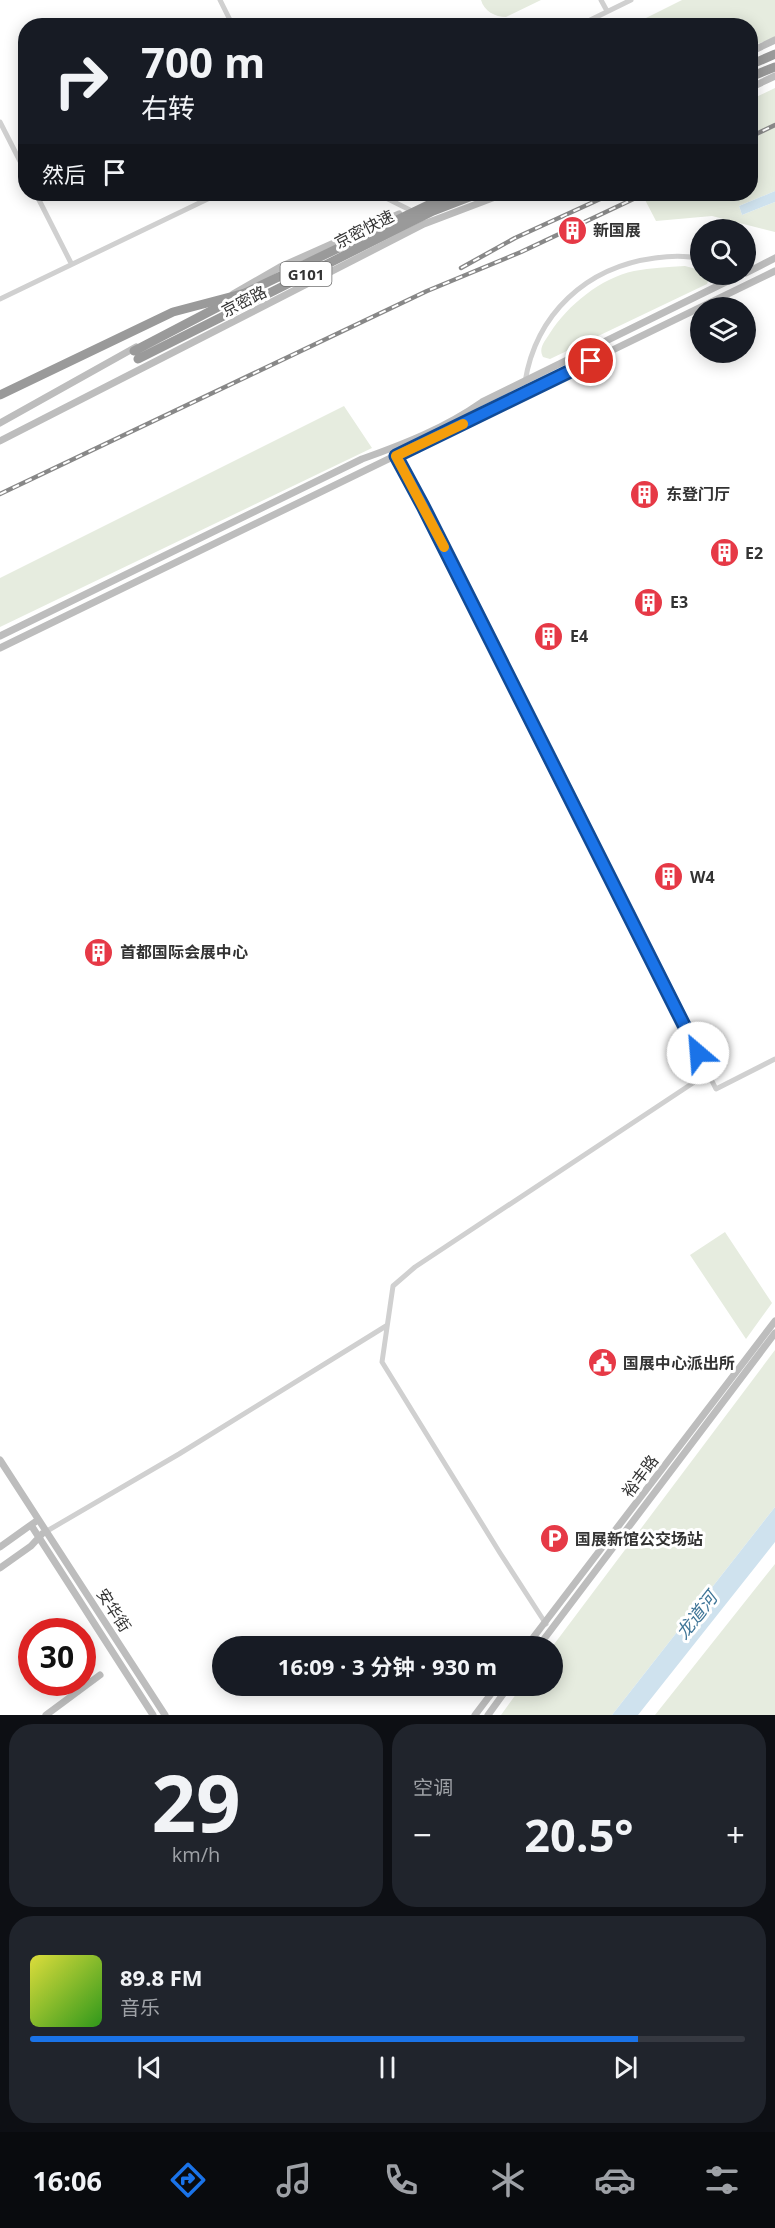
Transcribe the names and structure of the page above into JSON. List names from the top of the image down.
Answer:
{
  "streets": {
    "highway": ["京密快速", "G101"],
    "street": ["京密路", "裕丰路", "安华街"]
  },
  "water": ["龙道河"],
  "places": {
    "building": [
      "新国展",
      "东登门厅",
      "E2",
      "E3",
      "E4",
      "W4",
      "首都国际会展中心"
    ],
    "public building": ["国展中心派出所"],
    "parking": ["国展新馆公交场站"]
  },
  "page": {
    "turn": ["700 m", "右转"],
    "then": "然后",
    "limit": "30",
    "trip": "16:09 · 3 分钟 · 930 m",
    "tile": [
      ["29", "km/h"],
      "空调"
    ],
    "heat": ["−", "20.5°", "+"],
    "song": ["89.8 FM", "音乐"],
    "tabs": "16:06"
  }
}
